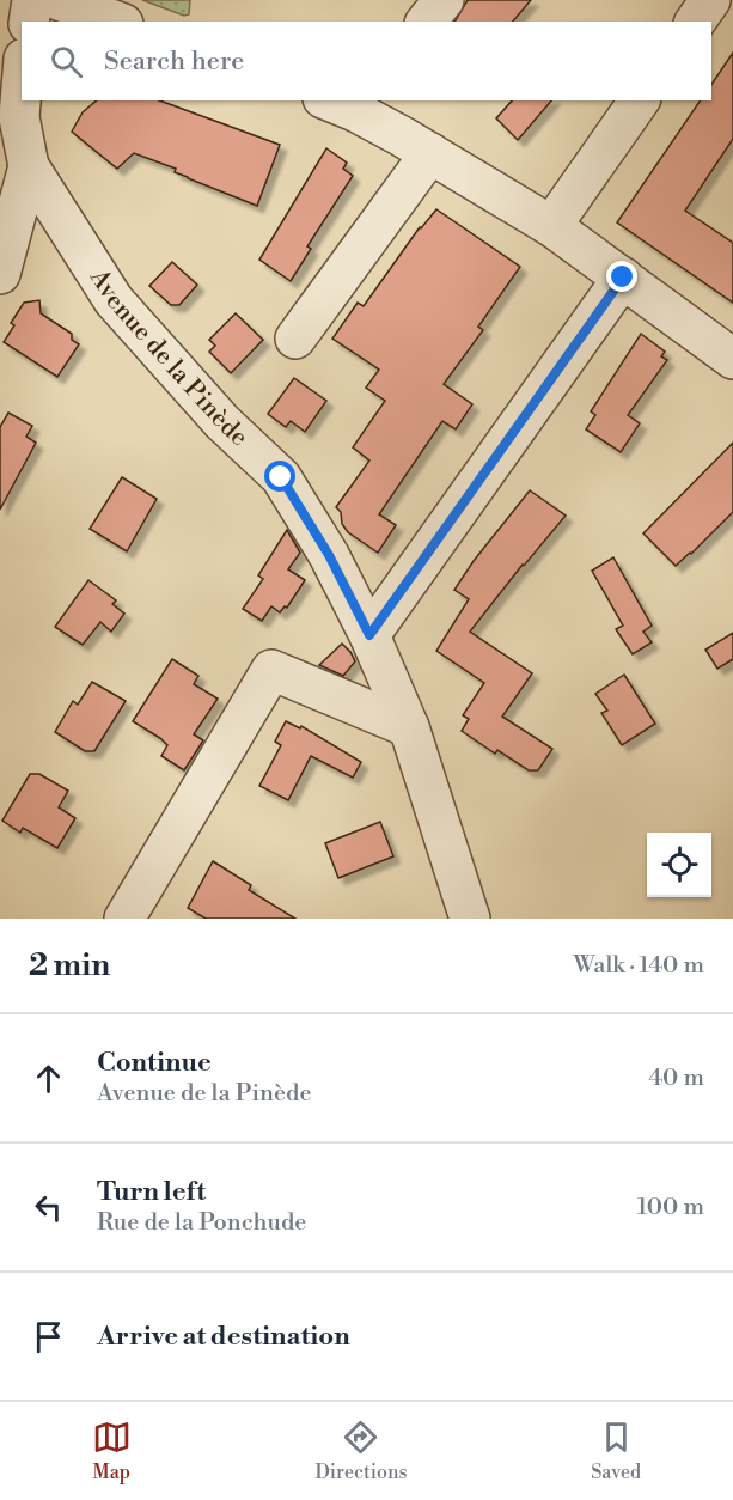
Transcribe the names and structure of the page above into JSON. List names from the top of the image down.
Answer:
{
  "streets": {
    "street": ["Avenue de la Pinède"]
  },
  "page": {
    "search": "Search here",
    "heading": ["2 min", "Walk · 140 m"],
    "list": [
      ["Continue", "Avenue de la Pinède", "40 m"],
      ["Turn left", "Rue de la Ponchude", "100 m"],
      "Arrive at destination"
    ],
    "nav": ["Map", "Directions", "Saved"]
  }
}
